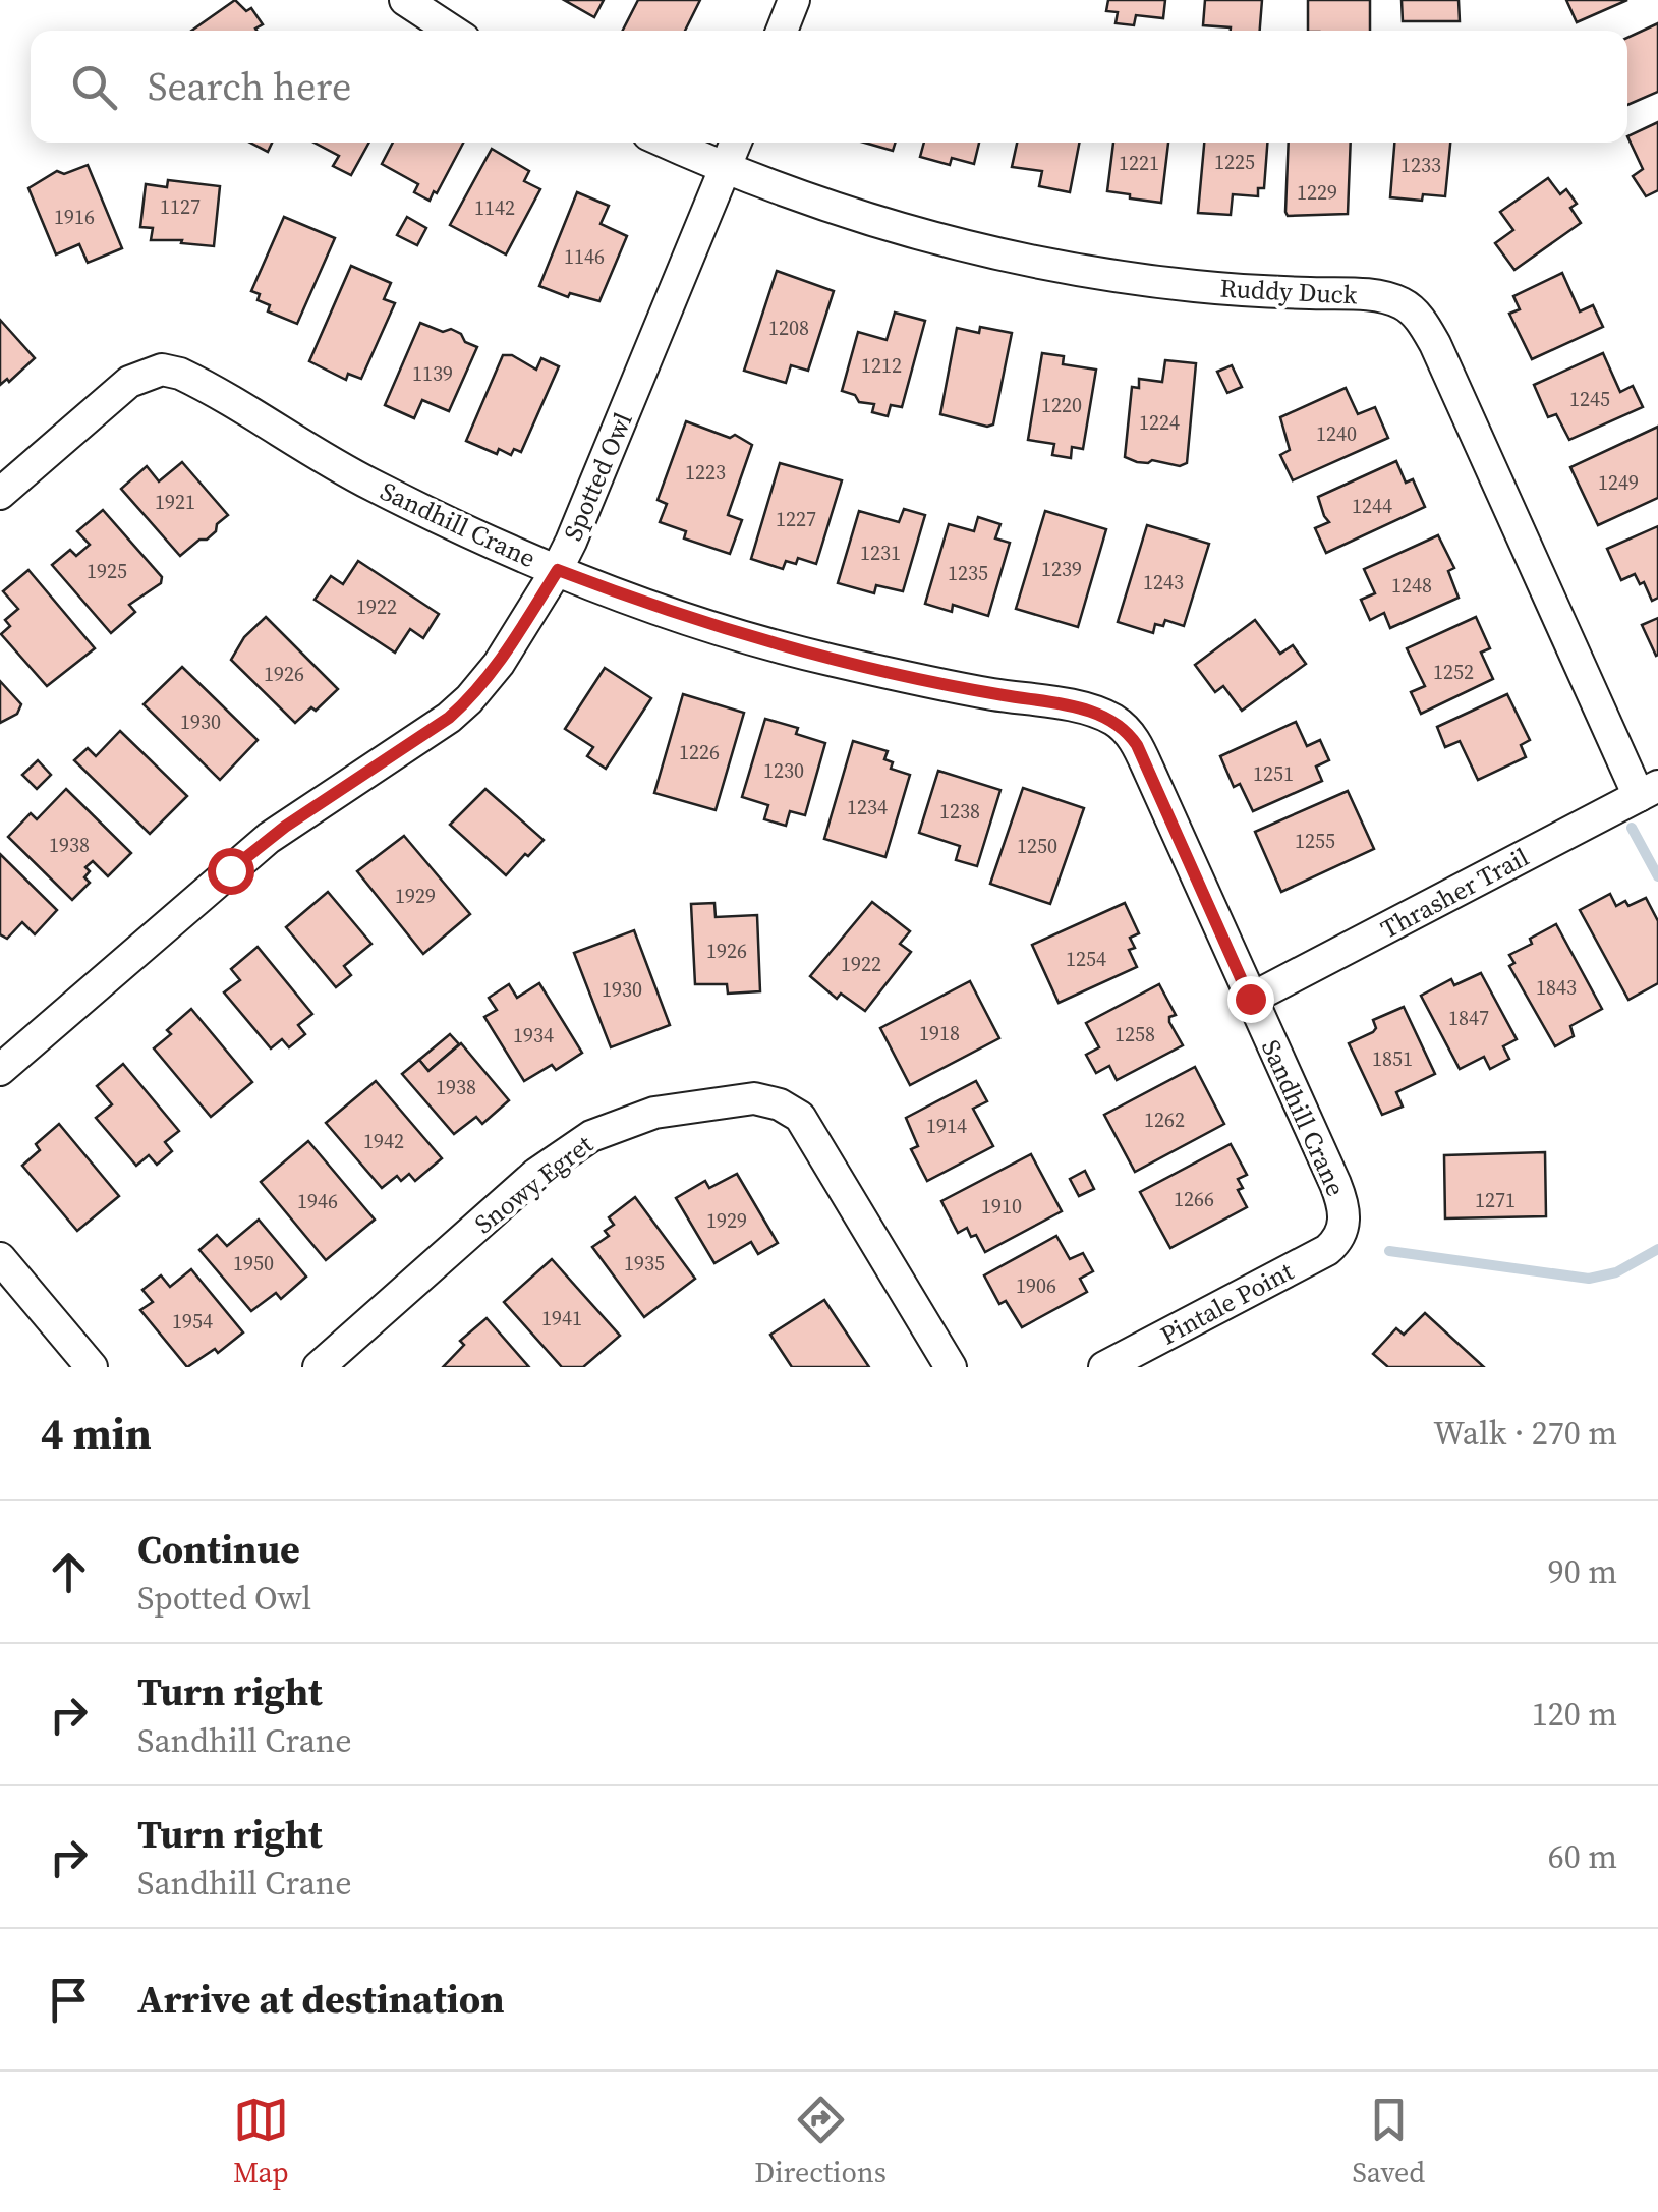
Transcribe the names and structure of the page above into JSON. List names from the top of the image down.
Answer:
{
  "streets": {
    "street": [
      "Ruddy Duck",
      "Spotted Owl",
      "Sandhill Crane",
      "Thrasher Trail",
      "Snowy Egret",
      "Pintale Point"
    ]
  },
  "crossings": [
    ["Ruddy Duck", "Spotted Owl"],
    ["Ruddy Duck", "Thrasher Trail"],
    ["Spotted Owl", "Sandhill Crane"],
    ["Sandhill Crane", "Thrasher Trail"],
    ["Sandhill Crane", "Pintale Point"]
  ],
  "house_numbers": [
    "1225",
    "1221",
    "1233",
    "1229",
    "1127",
    "1142",
    "1916",
    "1146",
    "1208",
    "1212",
    "1139",
    "1245",
    "1220",
    "1224",
    "1240",
    "1223",
    "1249",
    "1921",
    "1244",
    "1227",
    "1231",
    "1239",
    "1925",
    "1235",
    "1243",
    "1248",
    "1922",
    "1252",
    "1926",
    "1930",
    "1226",
    "1230",
    "1251",
    "1234",
    "1238",
    "1255",
    "1938",
    "1250",
    "1929",
    "1926",
    "1254",
    "1922",
    "1843",
    "1930",
    "1847",
    "1918",
    "1258",
    "1934",
    "1851",
    "1938",
    "1262",
    "1914",
    "1942",
    "1266",
    "1271",
    "1946",
    "1910",
    "1929",
    "1950",
    "1935",
    "1906",
    "1941",
    "1954"
  ],
  "page": {
    "search": "Search here",
    "heading": ["4 min", "Walk · 270 m"],
    "list": [
      ["Continue", "Spotted Owl", "90 m"],
      ["Turn right", "Sandhill Crane", "120 m"],
      ["Turn right", "Sandhill Crane", "60 m"],
      "Arrive at destination"
    ],
    "nav": ["Map", "Directions", "Saved"]
  }
}
